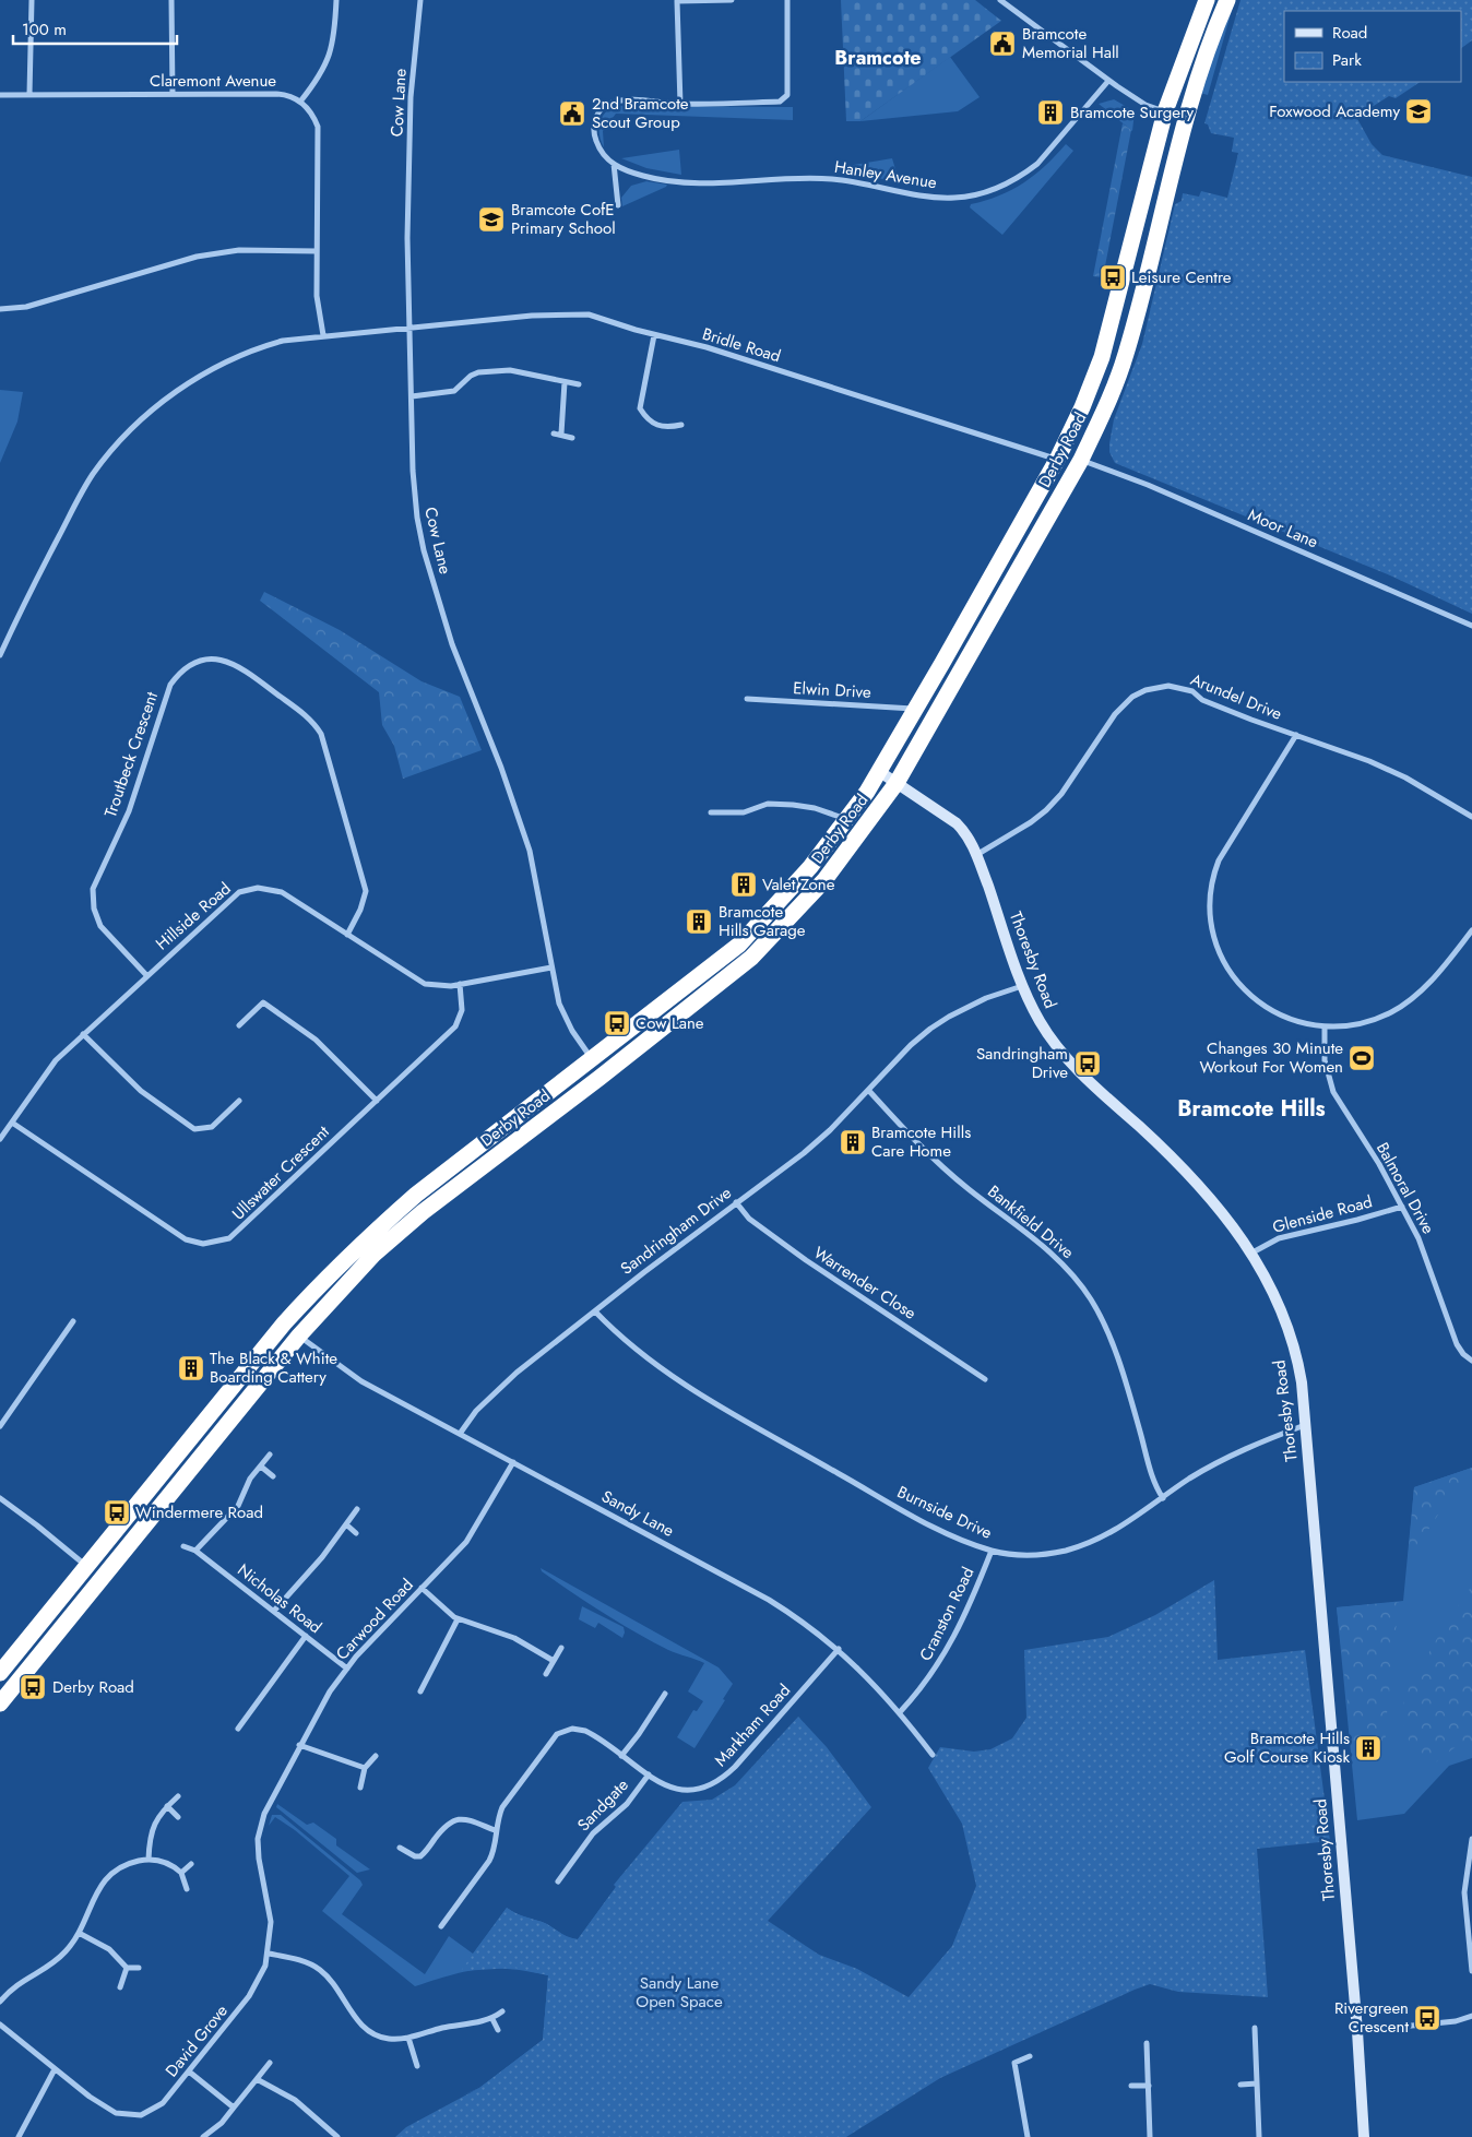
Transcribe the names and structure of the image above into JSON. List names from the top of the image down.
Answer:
{
  "streets": {
    "highway": ["Derby Road"],
    "street": [
      "Claremont Avenue",
      "Cow Lane",
      "Hanley Avenue",
      "Bridle Road",
      "Moor Lane",
      "Elwin Drive",
      "Arundel Drive",
      "Troutbeck Crescent",
      "Hillside Road",
      "Thoresby Road",
      "Ullswater Crescent",
      "Balmoral Drive",
      "Glenside Road",
      "Bankfield Drive",
      "Sandringham Drive",
      "Warrender Close",
      "Burnside Drive",
      "Sandy Lane",
      "Nicholas Road",
      "Cranston Road",
      "Carwood Road",
      "Markham Road",
      "Sandgate",
      "David Grove"
    ]
  },
  "crossings": [
    ["Cow Lane", "Bridle Road"],
    ["Cow Lane", "Derby Road"],
    ["Cow Lane", "Hillside Road"],
    ["Bridle Road", "Derby Road"],
    ["Derby Road", "Moor Lane"],
    ["Derby Road", "Elwin Drive"],
    ["Derby Road", "Thoresby Road"],
    ["Derby Road", "Sandy Lane"],
    ["Arundel Drive", "Thoresby Road"],
    ["Troutbeck Crescent", "Hillside Road"],
    ["Hillside Road", "Ullswater Crescent"],
    ["Thoresby Road", "Glenside Road"],
    ["Thoresby Road", "Sandringham Drive"],
    ["Thoresby Road", "Burnside Drive"],
    ["Balmoral Drive", "Glenside Road"],
    ["Bankfield Drive", "Sandringham Drive"],
    ["Bankfield Drive", "Burnside Drive"],
    ["Sandringham Drive", "Warrender Close"],
    ["Sandringham Drive", "Burnside Drive"],
    ["Sandringham Drive", "Sandy Lane"],
    ["Burnside Drive", "Cranston Road"],
    ["Sandy Lane", "Cranston Road"],
    ["Sandy Lane", "Carwood Road"],
    ["Sandy Lane", "Markham Road"],
    ["Nicholas Road", "Carwood Road"],
    ["Carwood Road", "David Grove"],
    ["Markham Road", "Sandgate"]
  ],
  "districts": ["Bramcote", "Bramcote Hills"],
  "parks": ["Sandy Lane Open Space"],
  "places": {
    "public building": ["Bramcote Memorial Hall", "2nd Bramcote Scout Group"],
    "school or university": ["Foxwood Academy", "Bramcote CofE Primary School"],
    "building": [
      "Bramcote Surgery",
      "Valet Zone",
      "Bramcote Hills Garage",
      "Bramcote Hills Care Home",
      "The Black & White Boarding Cattery",
      "Bramcote Hills Golf Course Kiosk"
    ],
    "bus stop": [
      "Leisure Centre",
      "Cow Lane",
      "Sandringham Drive",
      "Windermere Road",
      "Derby Road",
      "Rivergreen Crescent"
    ],
    "sports": ["Changes 30 Minute Workout For Women"]
  },
  "legend": ["Road", "Park"],
  "scale_bar": "100 m"
}
